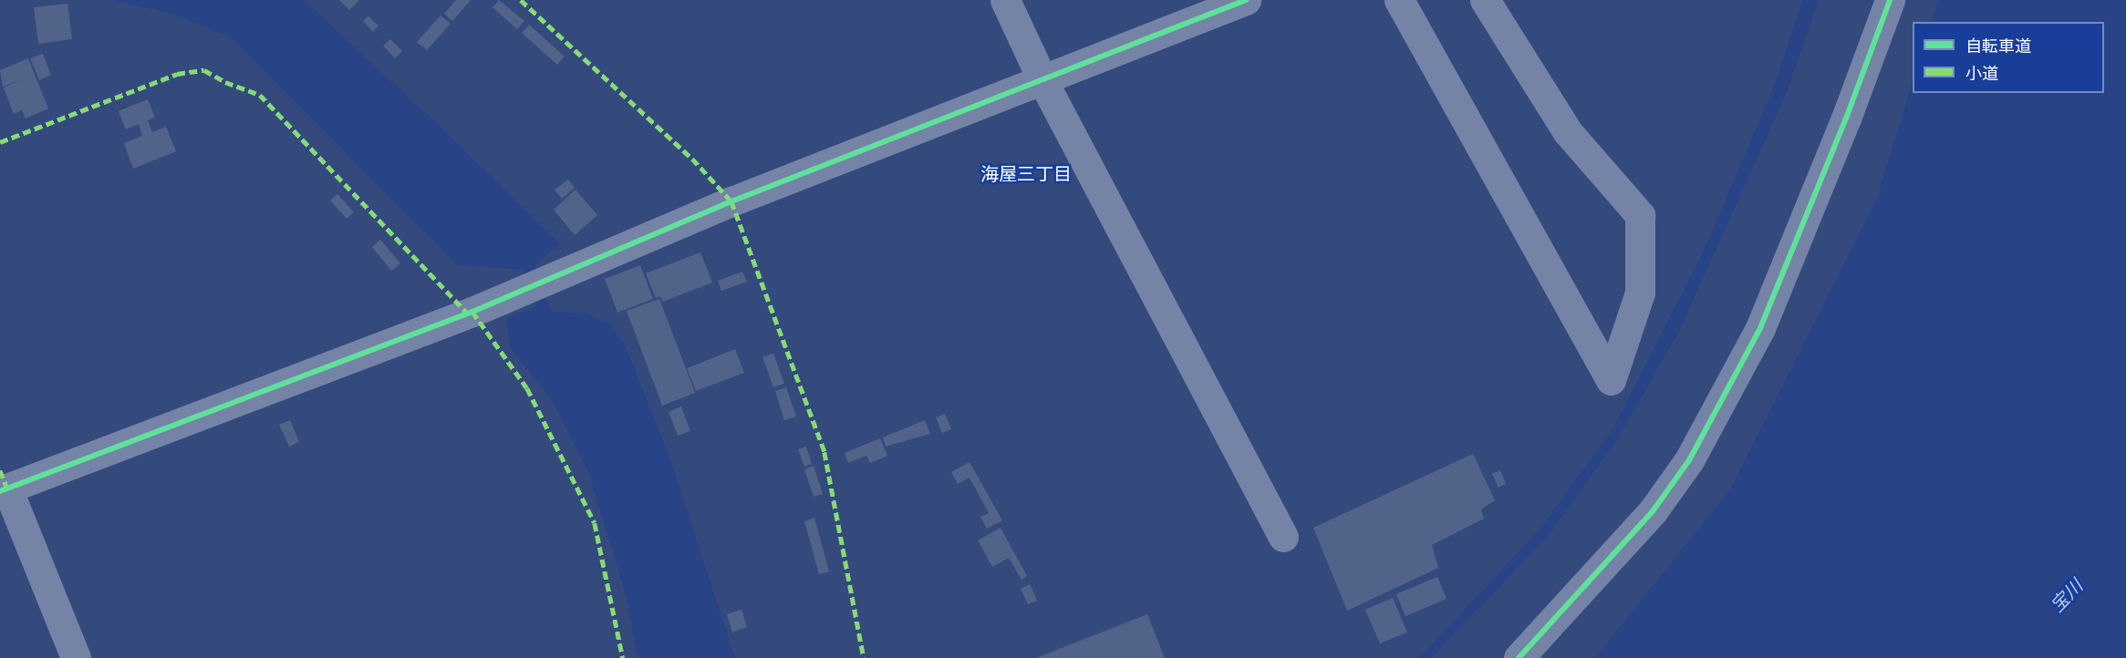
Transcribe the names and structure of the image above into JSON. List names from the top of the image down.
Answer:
{
  "districts": ["海屋三丁目"],
  "water": ["宝川"],
  "legend": ["自転車道", "小道"]
}
